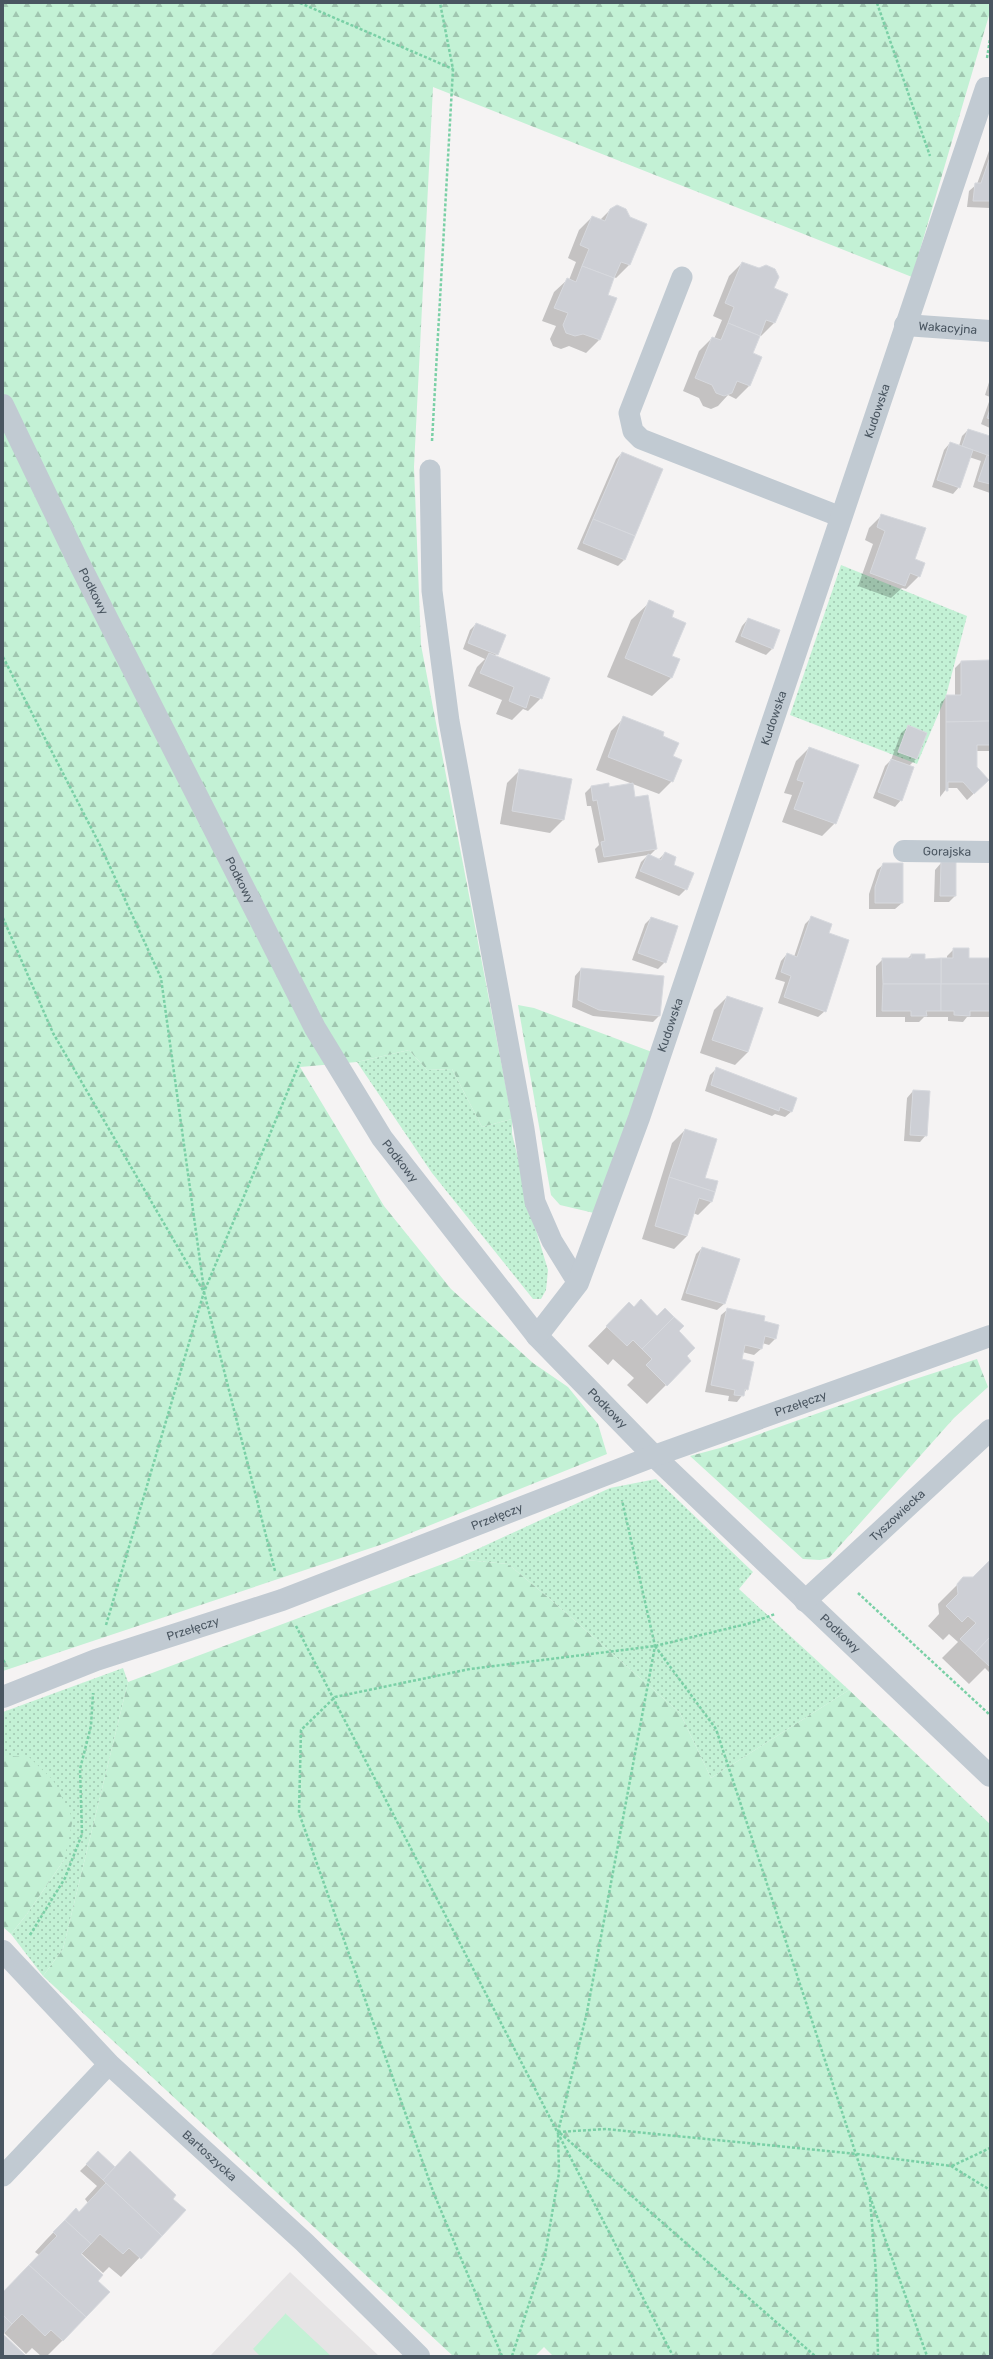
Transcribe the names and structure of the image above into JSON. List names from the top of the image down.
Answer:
{
  "streets": {
    "street": [
      "Wakacyjna",
      "Kudowska",
      "Podkowy",
      "Gorajska",
      "Przełęczy",
      "Tyszowiecka",
      "Bartoszycka"
    ]
  },
  "crossings": [
    ["Wakacyjna", "Kudowska"],
    ["Kudowska", "Podkowy"],
    ["Podkowy", "Przełęczy"],
    ["Podkowy", "Tyszowiecka"]
  ]
}
